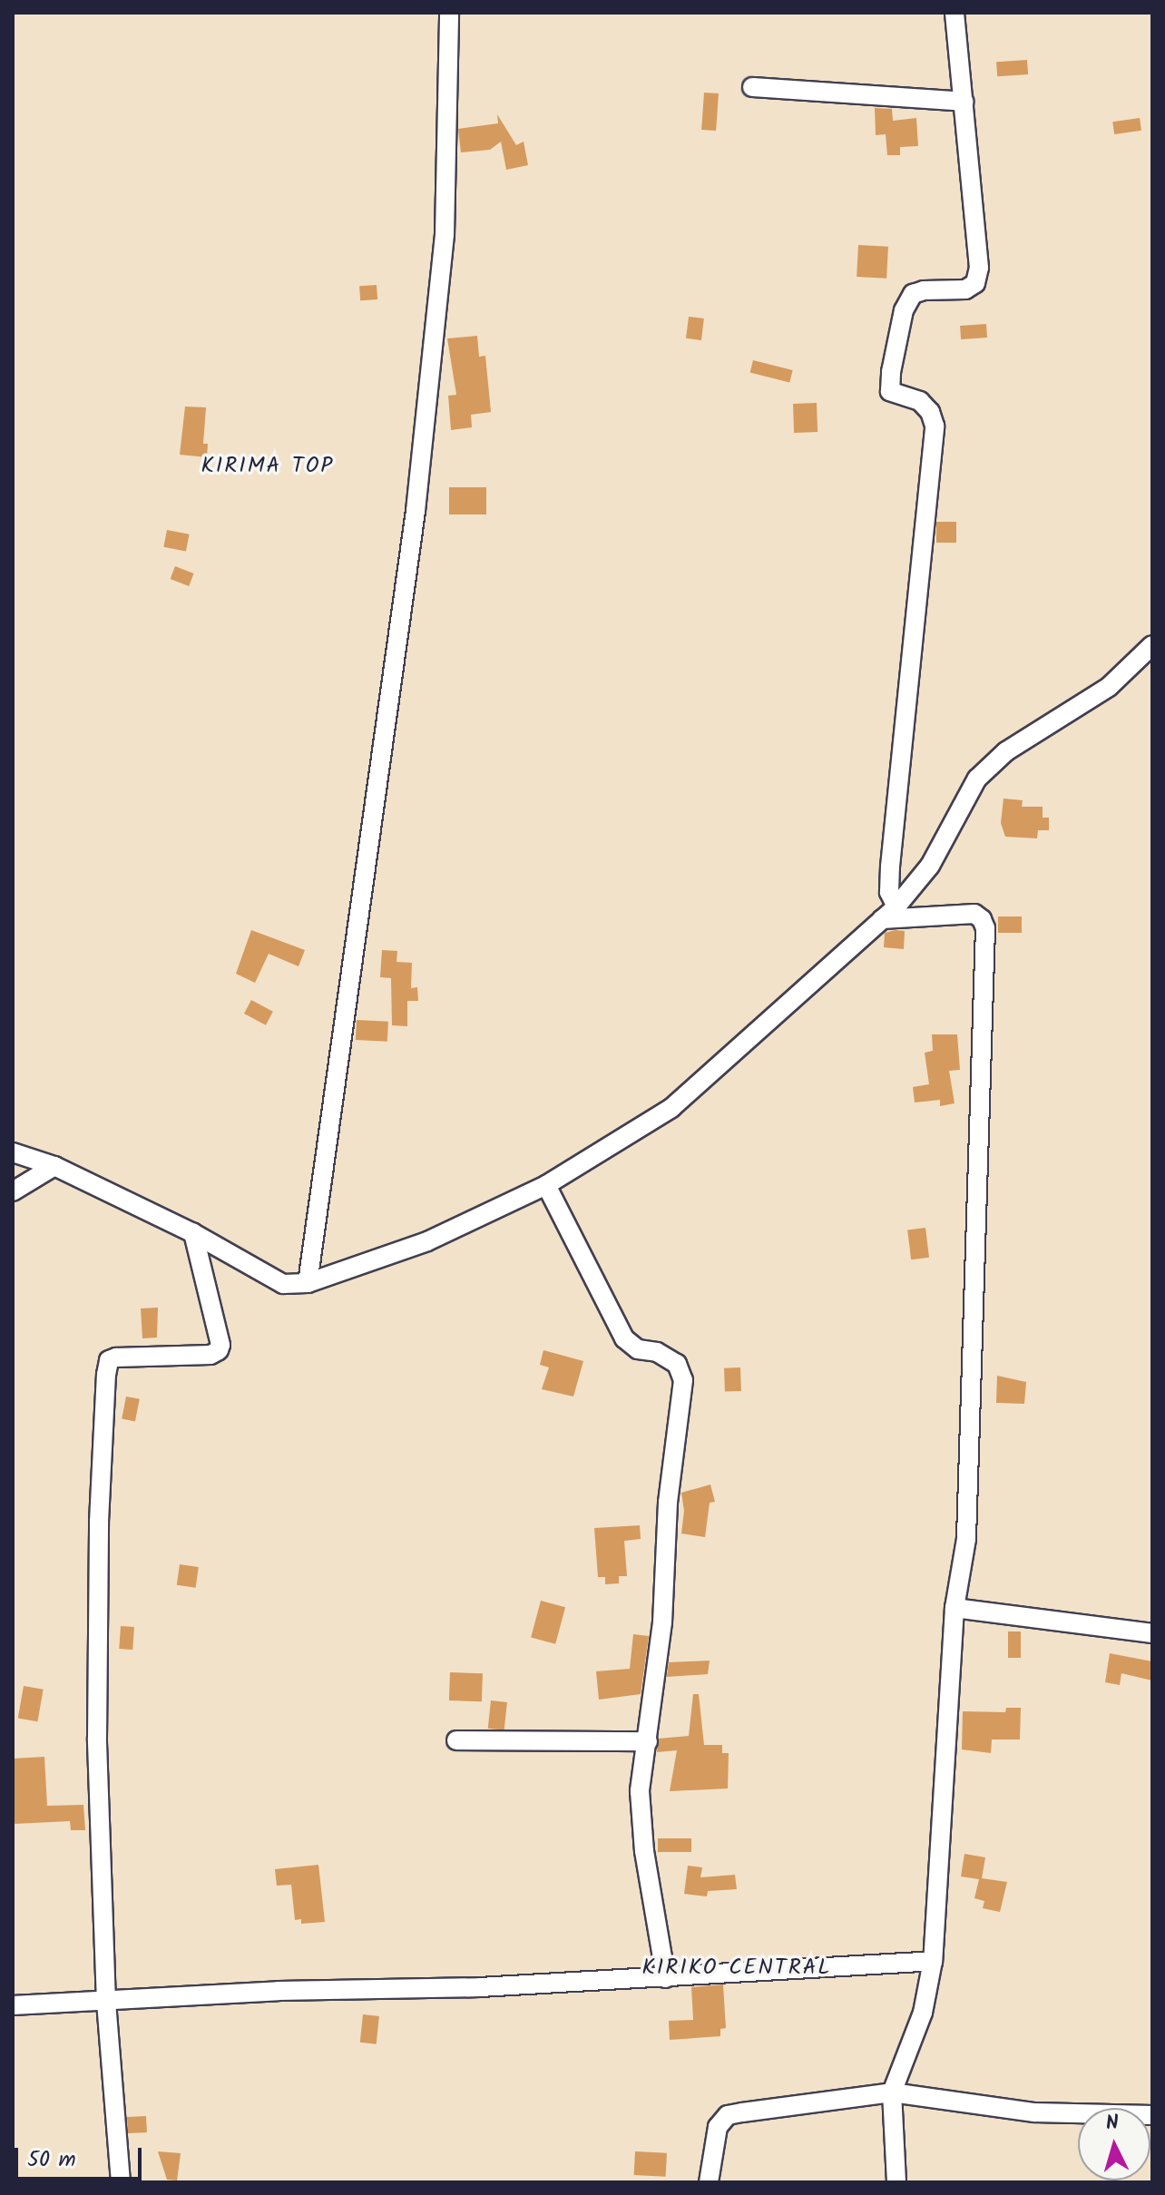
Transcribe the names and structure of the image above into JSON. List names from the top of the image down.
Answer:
{
  "districts": ["KIRIMA TOP", "KIRIKO CENTRAL"],
  "scale_bar": "50 m",
  "north": "top"
}
